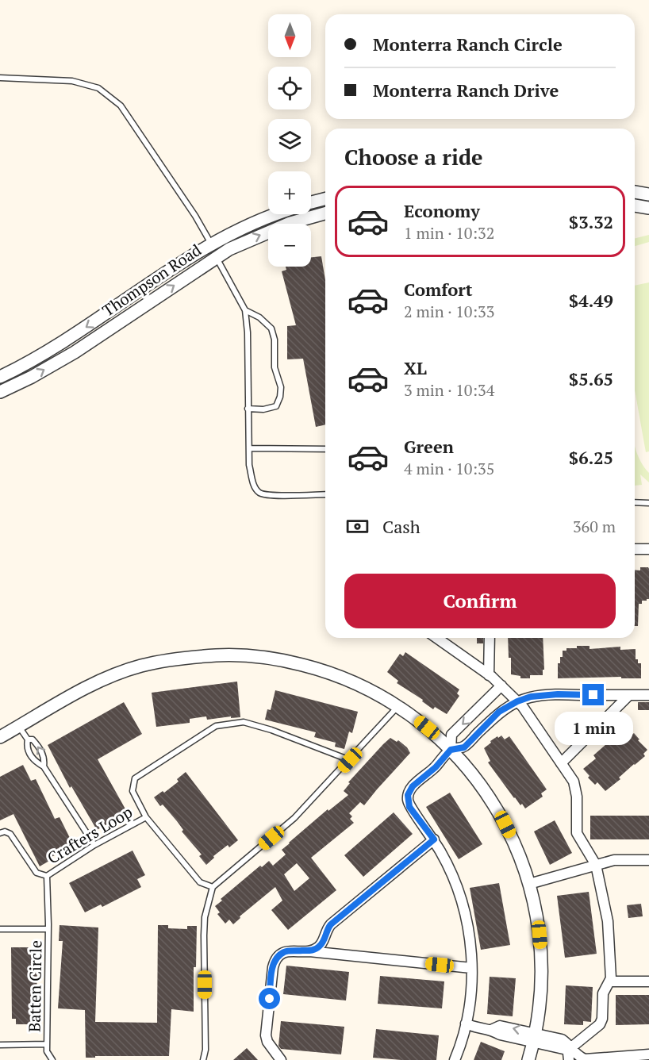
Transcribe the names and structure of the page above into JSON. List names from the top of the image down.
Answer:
{
  "streets": {
    "street": ["Thompson Road"],
    "lane": ["Crafters Loop", "Batten Circle"]
  },
  "crossings": [
    ["Crafters Loop", "Batten Circle"]
  ],
  "north": "bottom",
  "page": {
    "map_buttons": ["+", "−"],
    "banner": ["Monterra Ranch Circle", "Monterra Ranch Drive"],
    "heading": "Choose a ride",
    "list": [
      {
        "name": "Economy",
        "note": "1 min · 10:32",
        "value": "$3.32"
      },
      {
        "name": "Comfort",
        "note": "2 min · 10:33",
        "value": "$4.49"
      },
      {
        "name": "XL",
        "note": "3 min · 10:34",
        "value": "$5.65"
      },
      {
        "name": "Green",
        "note": "4 min · 10:35",
        "value": "$6.25"
      }
    ],
    "pay": ["Cash", "360 m"],
    "buttons": "Confirm",
    "bubble": "1 min"
  }
}
